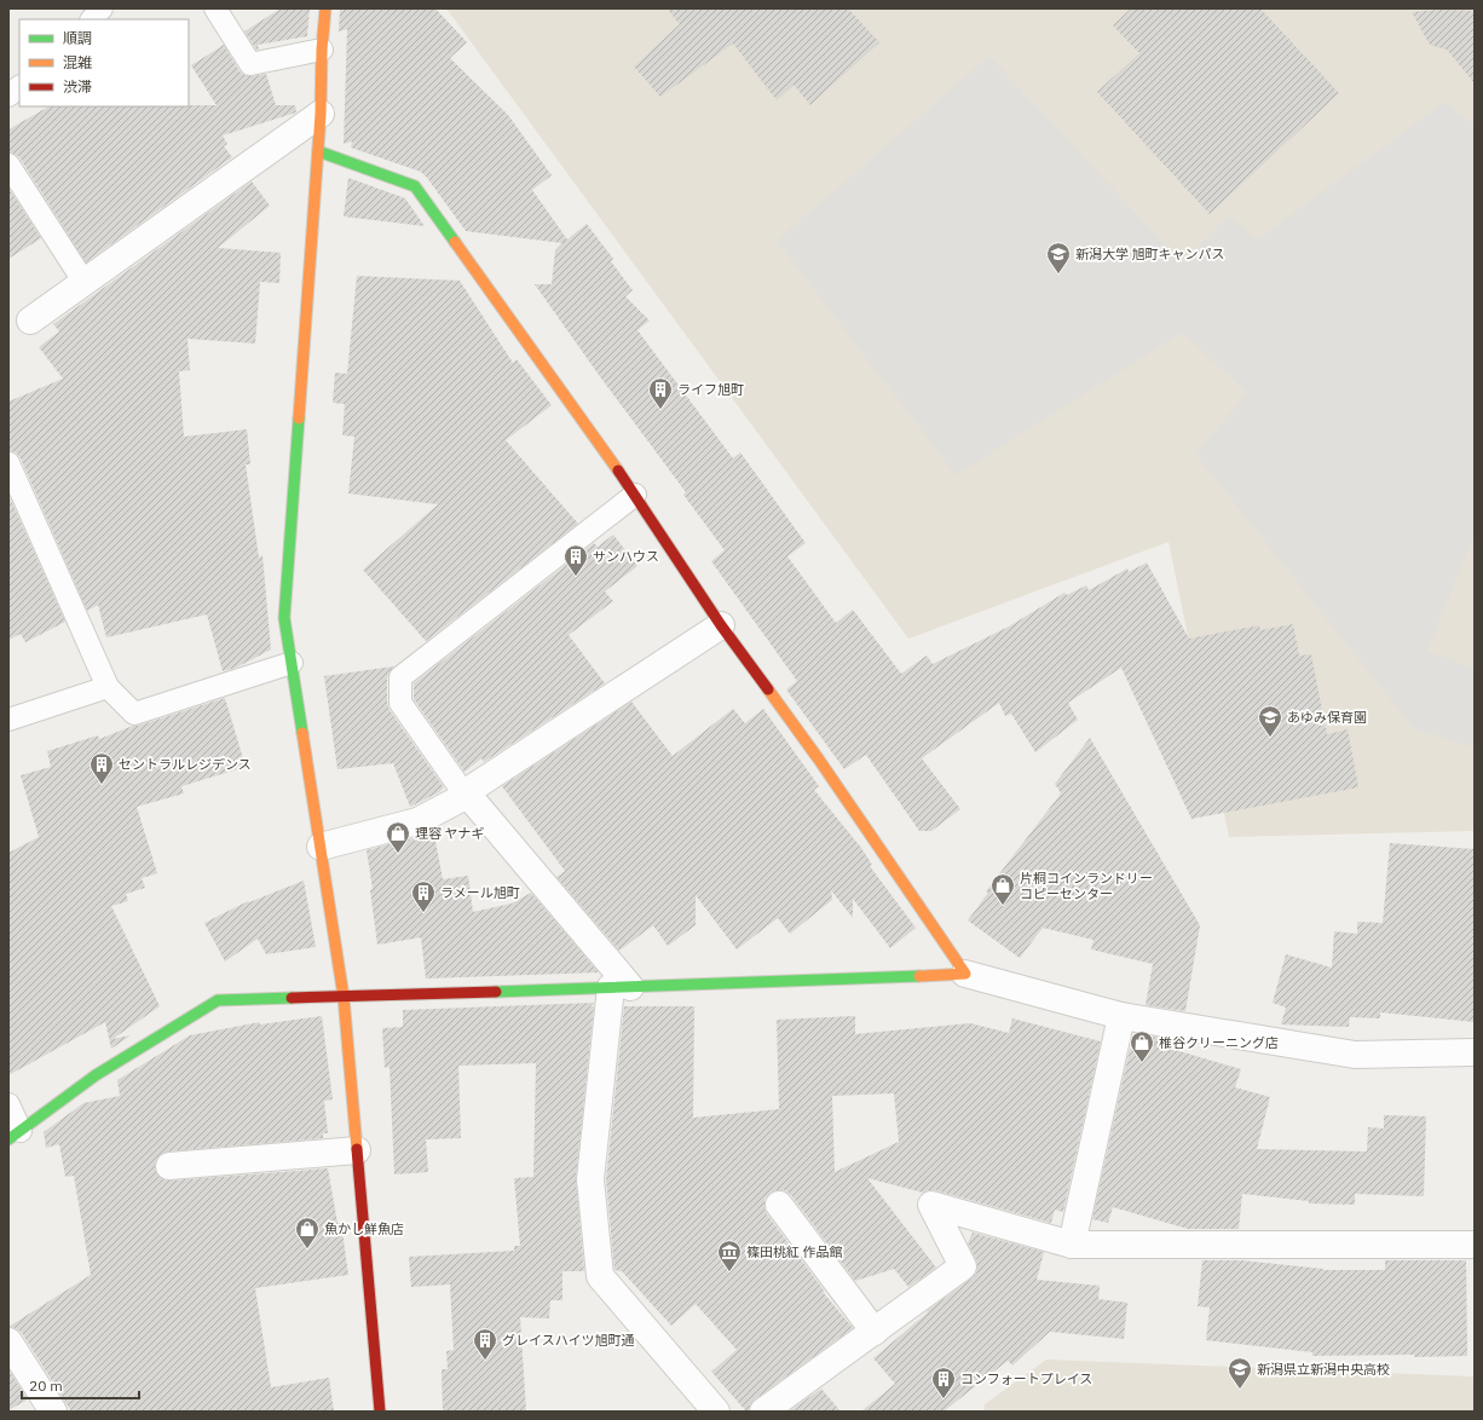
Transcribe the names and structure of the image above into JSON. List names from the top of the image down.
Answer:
{
  "places": {
    "school or university": ["新潟大学 旭町キャンパス", "あゆみ保育園", "新潟県立新潟中央高校"],
    "building": [
      "ライフ旭町",
      "サンハウス",
      "セントラルレジデンス",
      "ラメール旭町",
      "グレイスハイツ旭町通",
      "コンフォートプレイス"
    ],
    "shop": [
      "理容 ヤナギ",
      "片桐コインランドリー コピーセンター",
      "椎谷クリーニング店",
      "魚かし鮮魚店"
    ],
    "museum": ["篠田桃紅 作品館"]
  },
  "legend": ["順調", "混雑", "渋滞"],
  "scale_bar": "20 m"
}
